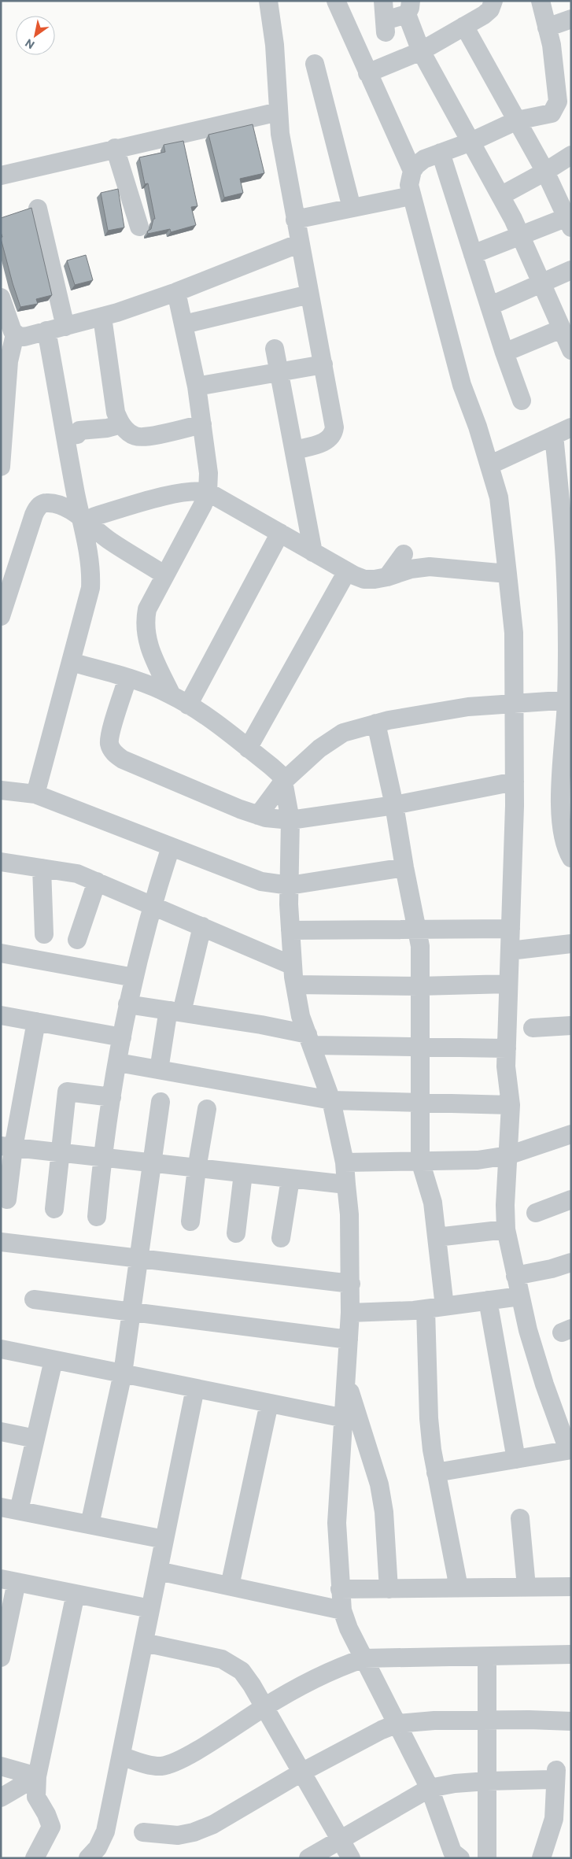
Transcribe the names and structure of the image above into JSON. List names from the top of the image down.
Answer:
{
  "north": "bottom left"
}
